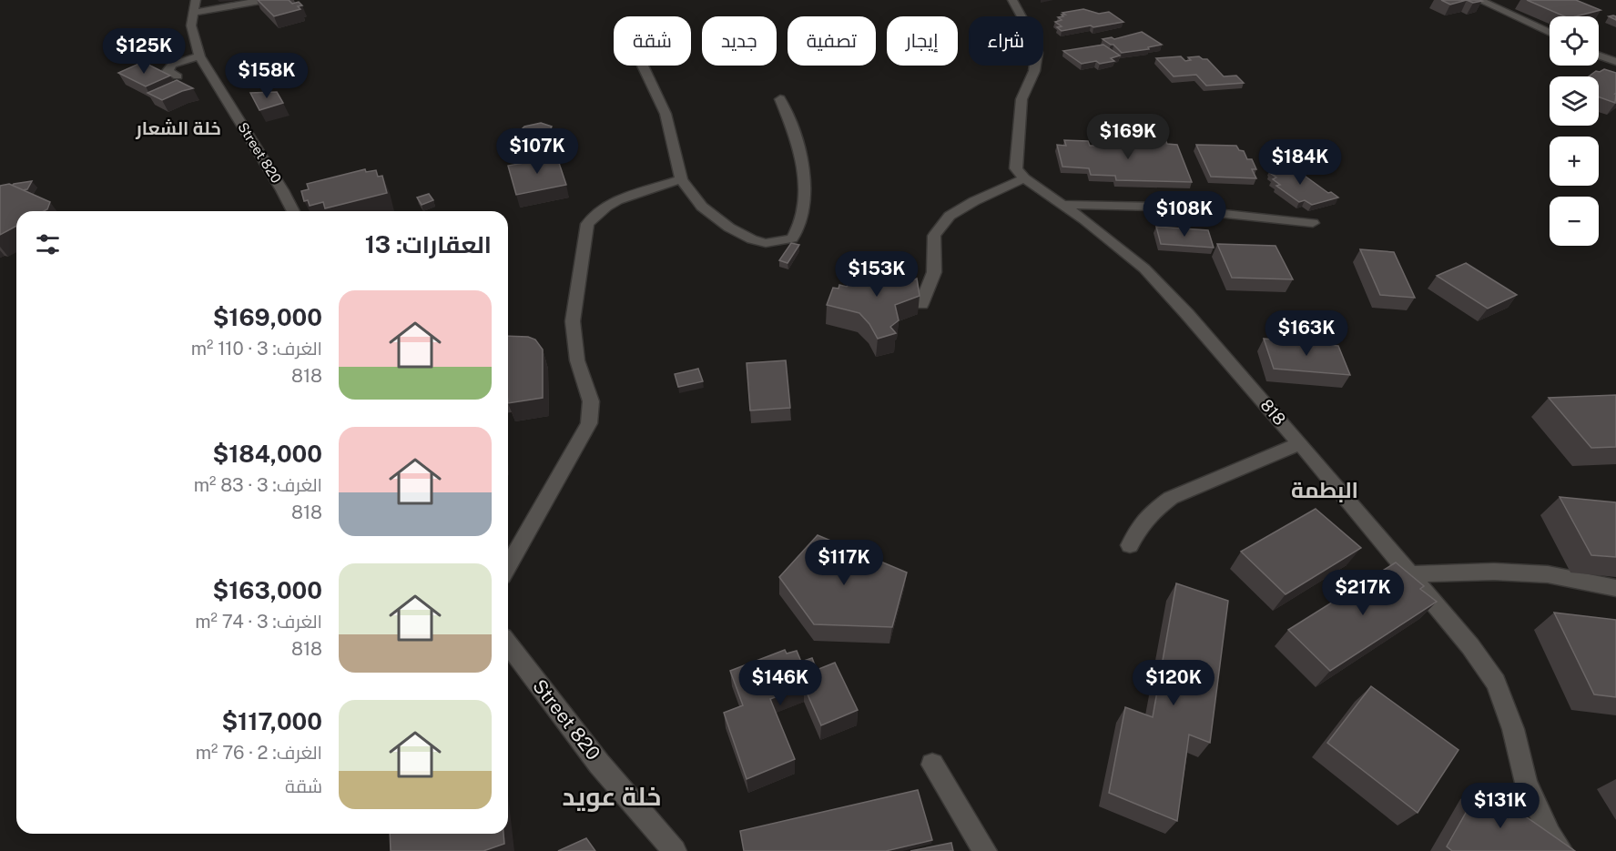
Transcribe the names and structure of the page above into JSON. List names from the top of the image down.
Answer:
{
  "streets": {
    "street": ["Street 820", "818"]
  },
  "districts": ["خلة الشعار", "البطمة", "خلة عويد"],
  "page": {
    "map_buttons": ["+", "−"],
    "chip": [
      "شراء",
      "إيجار",
      "تصفية",
      "جديد",
      "شقة"
    ],
    "price": [
      "$125K",
      "$158K",
      "$169K",
      "$107K",
      "$184K",
      "$108K",
      "$153K",
      "$163K",
      "$117K",
      "$217K",
      "$146K",
      "$120K",
      "$131K"
    ],
    "heading": "العقارات: 13",
    "list": [
      {
        "name": "$169,000",
        "note": "الغرف: 3 · 110 m² · 818"
      },
      {
        "name": "$184,000",
        "note": "الغرف: 3 · 83 m² · 818"
      },
      {
        "name": "$163,000",
        "note": "الغرف: 3 · 74 m² · 818"
      },
      {
        "name": "$117,000",
        "note": "الغرف: 2 · 76 m² · شقة"
      }
    ]
  }
}
